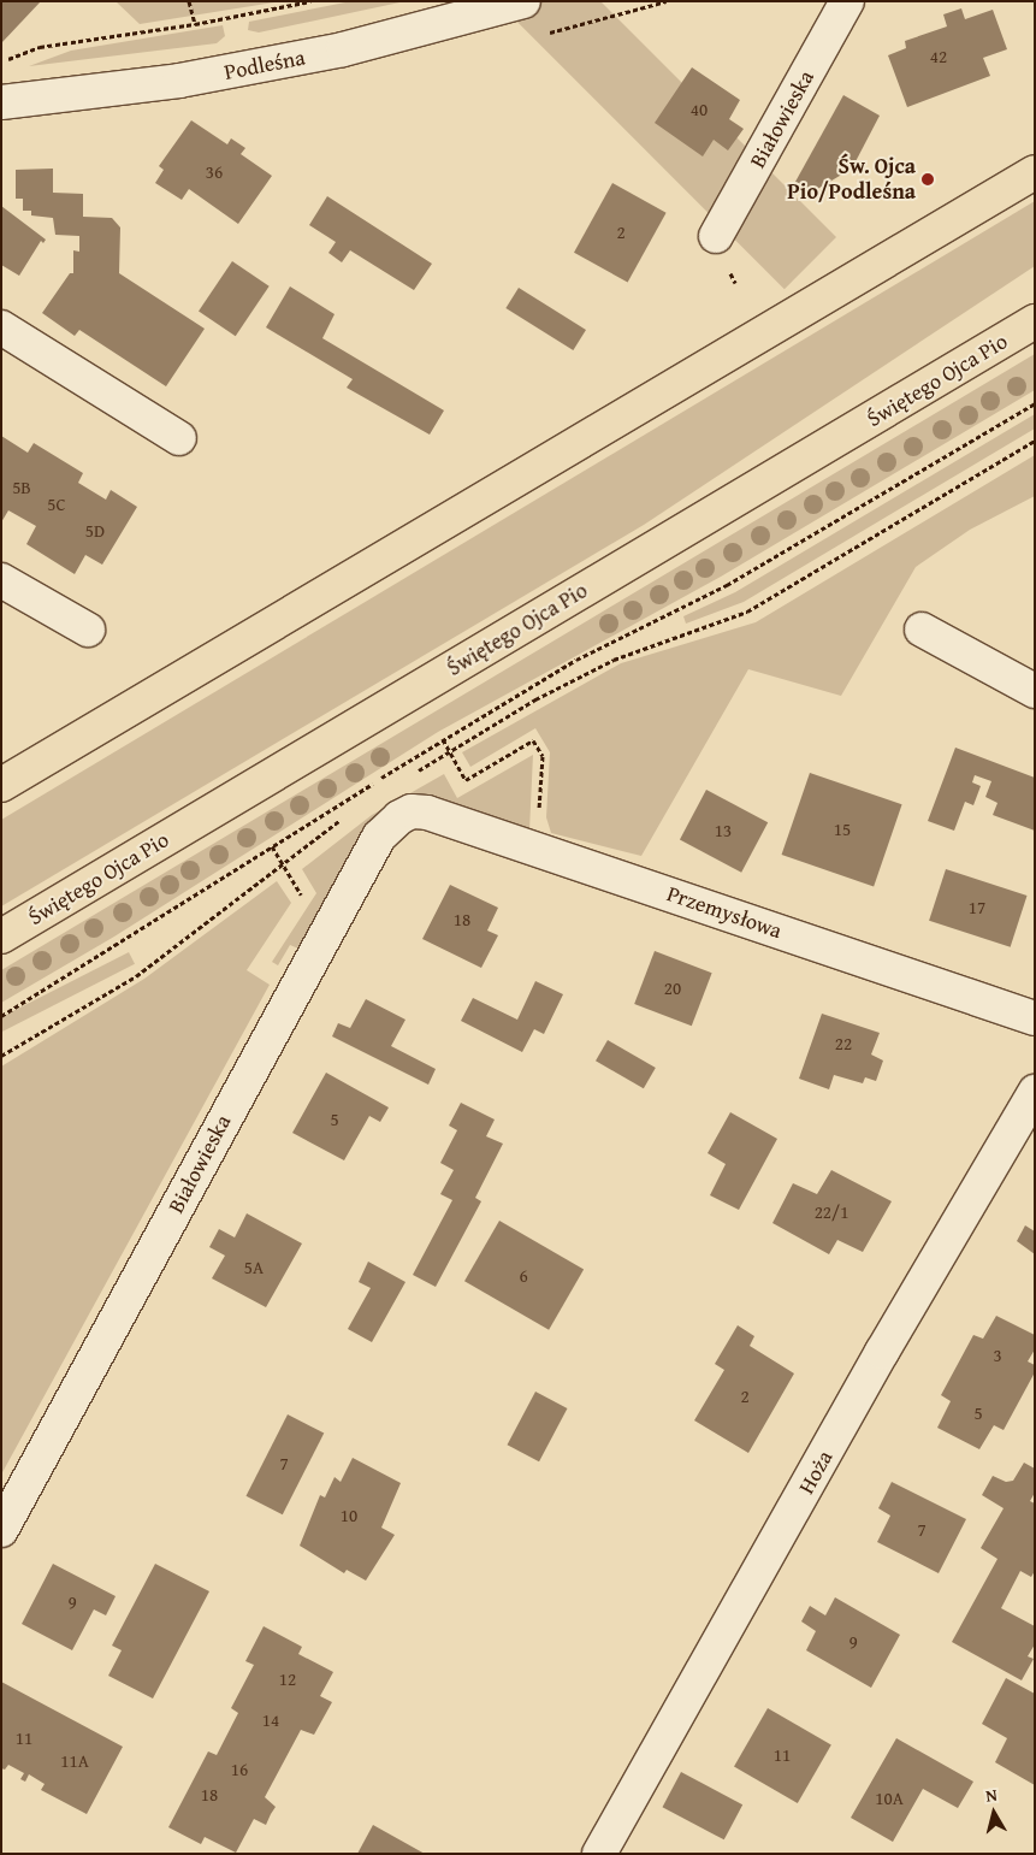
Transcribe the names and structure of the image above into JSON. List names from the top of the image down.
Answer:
{
  "streets": {
    "main road": ["Świętego Ojca Pio"],
    "street": [
      "Podleśna",
      "Białowieska",
      "Przemysłowa",
      "Hoża"
    ]
  },
  "crossings": [
    ["Białowieska", "Przemysłowa"]
  ],
  "places": ["Św. Ojca Pio/Podleśna"],
  "house_numbers": [
    "42",
    "40",
    "36",
    "2",
    "5B",
    "5C",
    "5D",
    "15",
    "13",
    "17",
    "18",
    "20",
    "22",
    "5",
    "22/1",
    "5A",
    "6",
    "3",
    "2",
    "5",
    "7",
    "10",
    "7",
    "9",
    "9",
    "12",
    "14",
    "11",
    "11",
    "11A",
    "16",
    "18",
    "10A"
  ],
  "north": "top"
}
